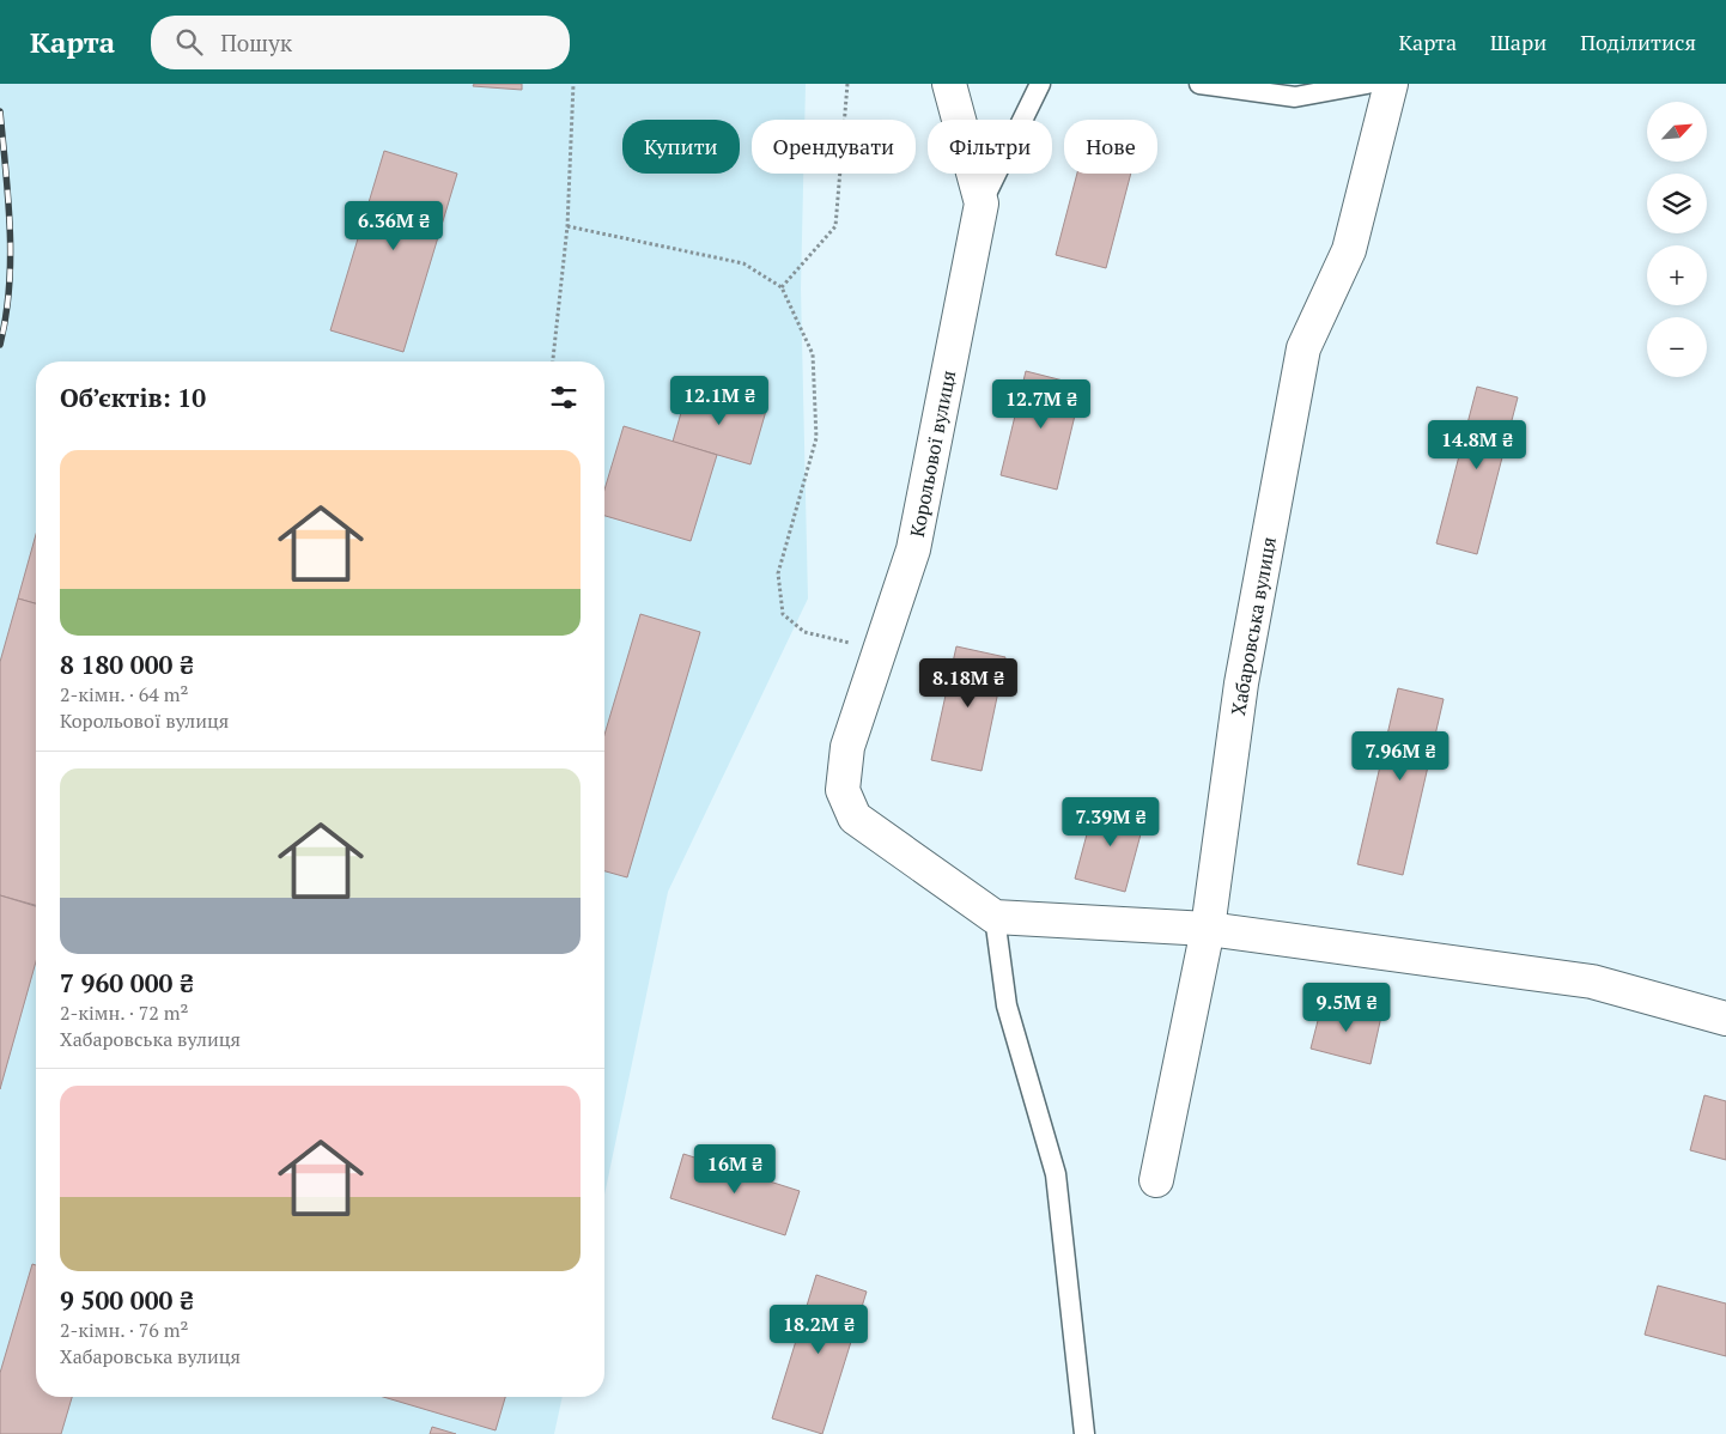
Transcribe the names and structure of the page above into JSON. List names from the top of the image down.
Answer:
{
  "streets": {
    "street": ["Корольової вулиця", "Хабаровська вулиця"]
  },
  "north": "top right",
  "page": {
    "header": "Карта",
    "search": "Пошук",
    "nav": ["Карта", "Шари", "Поділитися"],
    "map_buttons": ["+", "−"],
    "chip": [
      "Купити",
      "Орендувати",
      "Фільтри",
      "Нове"
    ],
    "price": [
      "6.36M ₴",
      "12.1M ₴",
      "12.7M ₴",
      "14.8M ₴",
      "8.18M ₴",
      "7.96M ₴",
      "7.39M ₴",
      "9.5M ₴",
      "16M ₴",
      "18.2M ₴"
    ],
    "heading": "Об’єктів: 10",
    "list": [
      {
        "name": "8 180 000 ₴",
        "note": "2-кімн. · 64 m² · Корольової вулиця"
      },
      {
        "name": "7 960 000 ₴",
        "note": "2-кімн. · 72 m² · Хабаровська вулиця"
      },
      {
        "name": "9 500 000 ₴",
        "note": "2-кімн. · 76 m² · Хабаровська вулиця"
      }
    ]
  }
}
